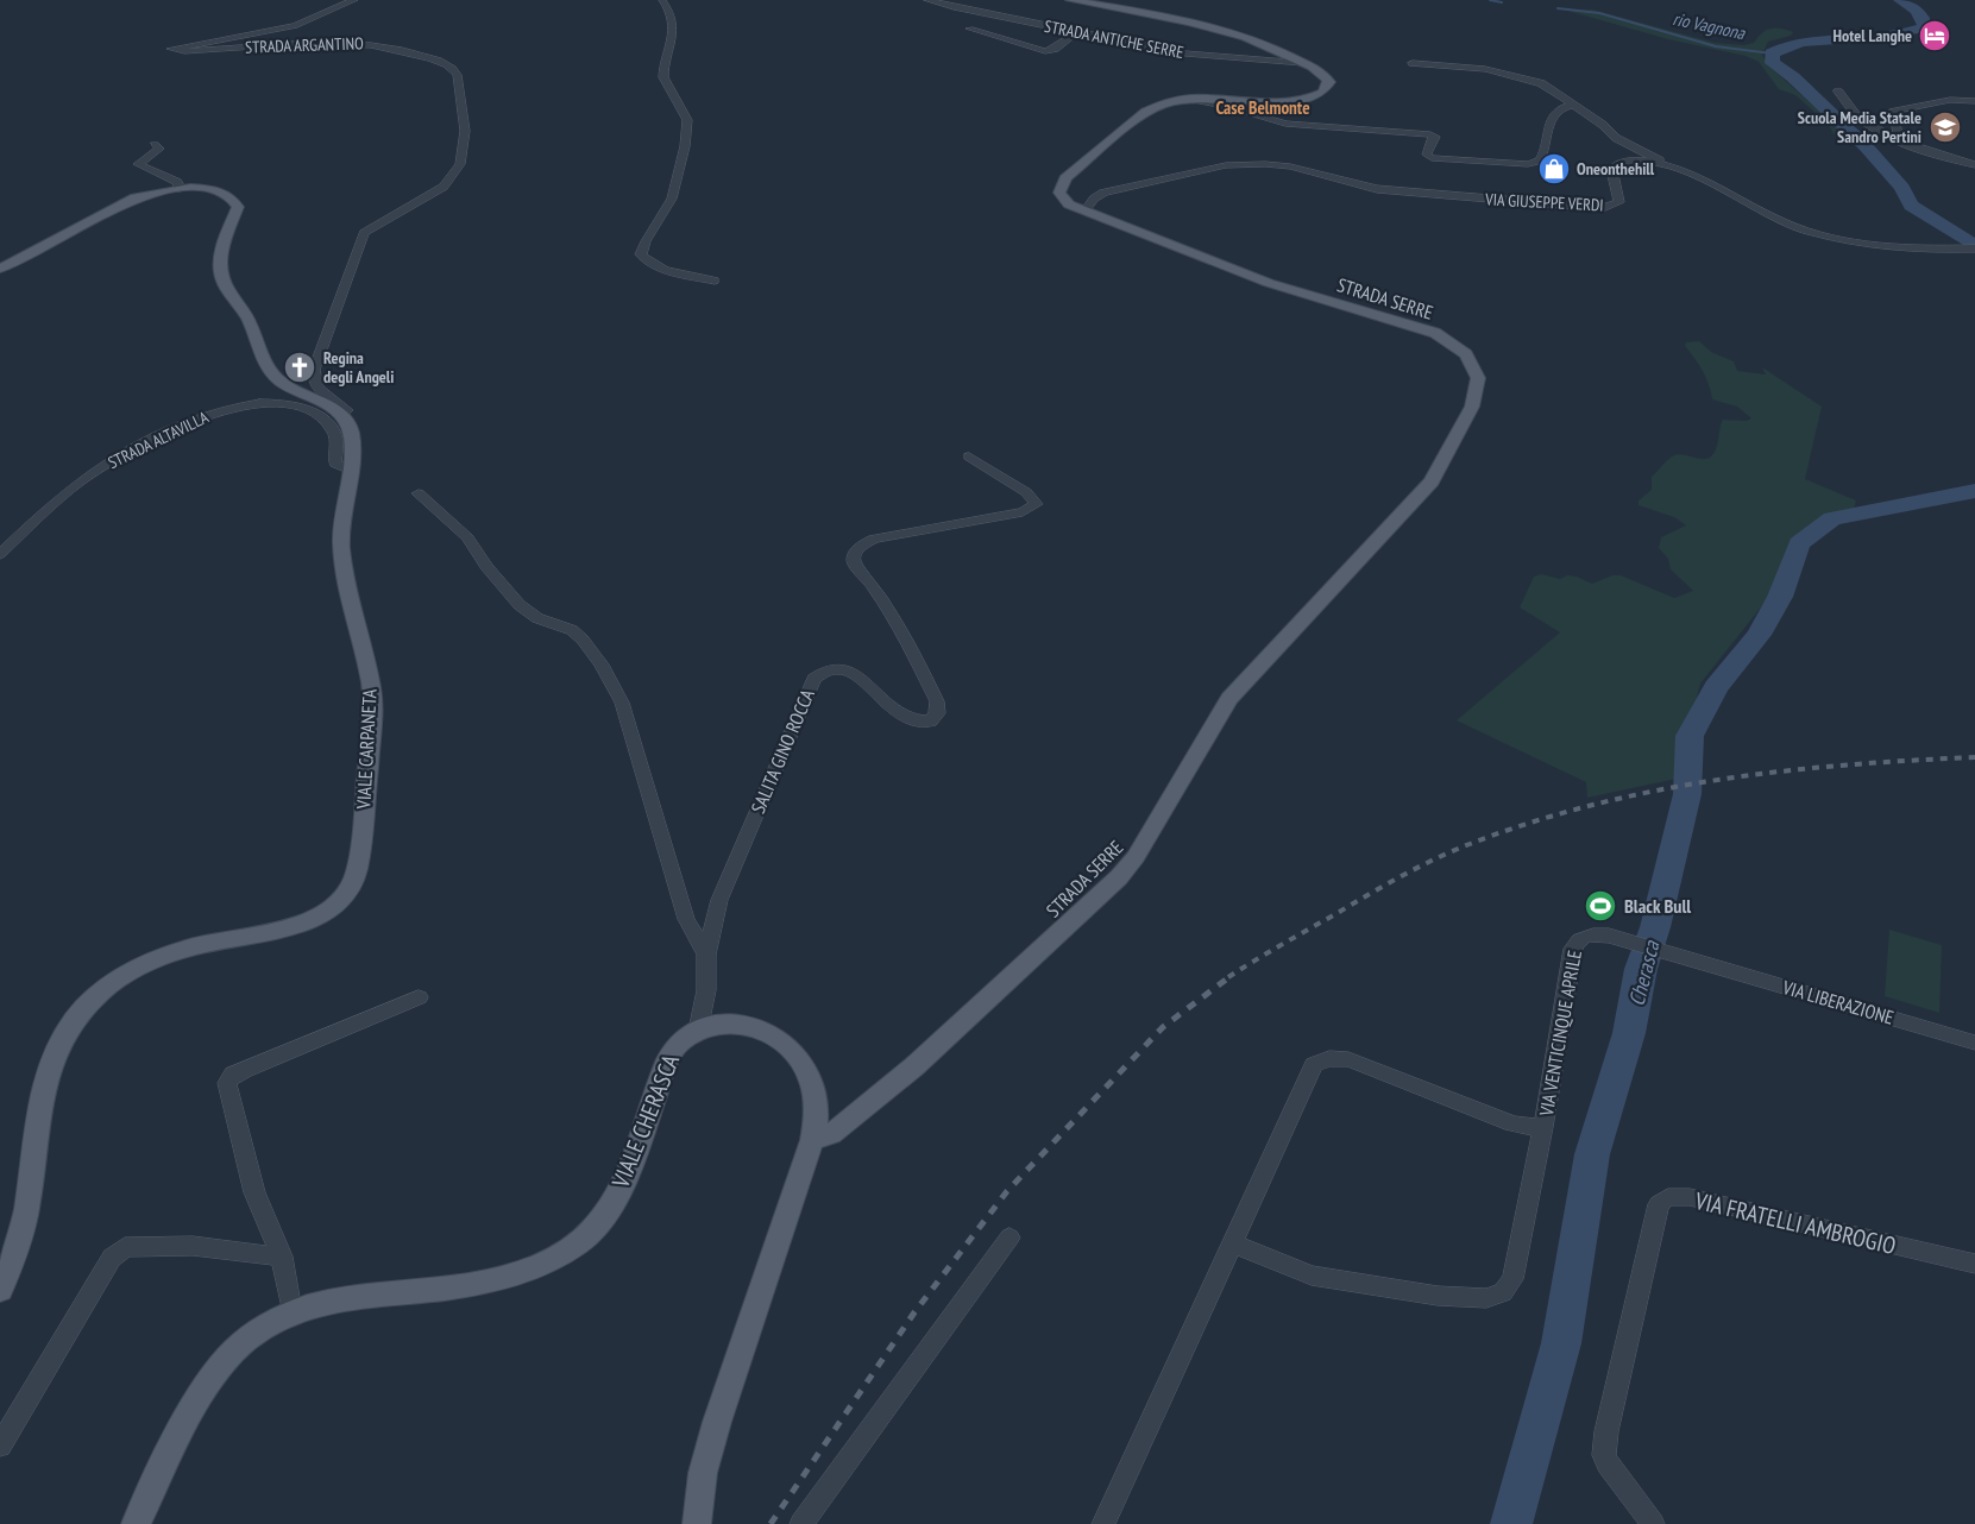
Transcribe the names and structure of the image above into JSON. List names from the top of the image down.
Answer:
{
  "streets": {
    "main road": ["STRADA SERRE", "VIALE CARPANETA", "VIALE CHERASCA"],
    "street": [
      "STRADA ANTICHE SERRE",
      "STRADA ARGANTINO",
      "VIA GIUSEPPE VERDI",
      "STRADA ALTAVILLA",
      "SALITA GINO ROCCA",
      "VIA LIBERAZIONE",
      "VIA VENTICINQUE APRILE",
      "VIA FRATELLI AMBROGIO"
    ]
  },
  "crossings": [
    ["STRADA ANTICHE SERRE", "STRADA SERRE"],
    ["STRADA ARGANTINO", "VIALE CARPANETA"],
    ["VIA GIUSEPPE VERDI", "STRADA SERRE"],
    ["STRADA ALTAVILLA", "VIALE CARPANETA"],
    ["SALITA GINO ROCCA", "VIALE CHERASCA"],
    ["VIA LIBERAZIONE", "VIA VENTICINQUE APRILE"]
  ],
  "districts": ["Case Belmonte"],
  "water": ["rio Vagnona", "Cherasca"],
  "places": {
    "hotel": ["Hotel Langhe"],
    "school or university": ["Scuola Media Statale Sandro Pertini"],
    "shop": ["Oneonthehill"],
    "church": ["Regina degli Angeli"],
    "sports": ["Black Bull"]
  }
}
